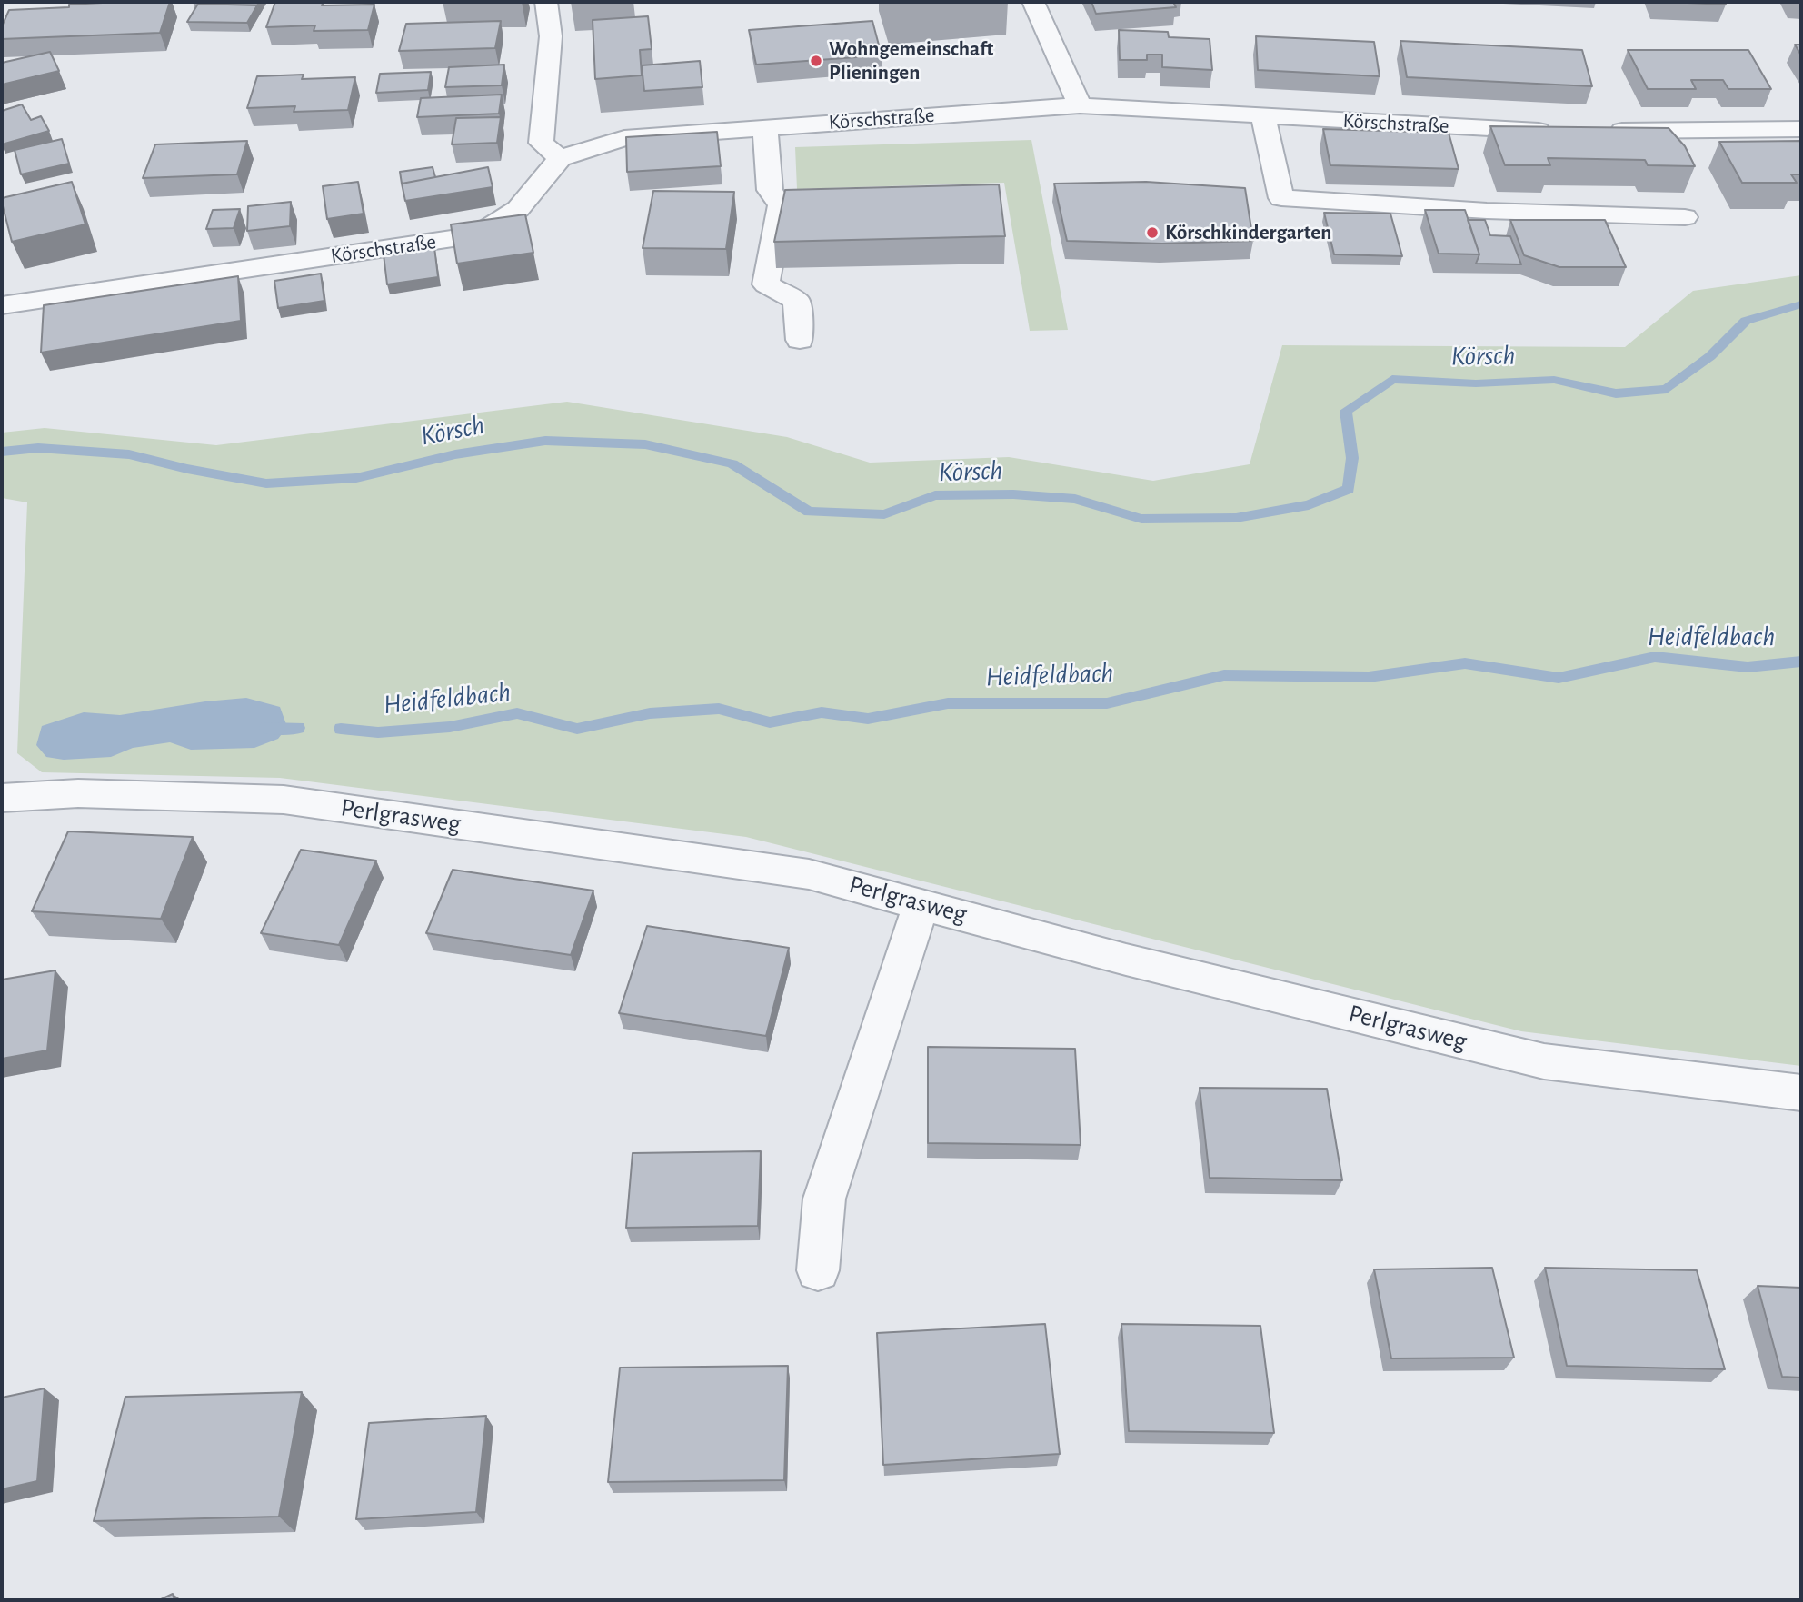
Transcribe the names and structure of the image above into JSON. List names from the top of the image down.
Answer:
{
  "streets": {
    "street": ["Körschstraße", "Perlgrasweg"]
  },
  "water": ["Körsch", "Heidfeldbach"],
  "places": ["Wohngemeinschaft Plieningen", "Körschkindergarten"]
}
